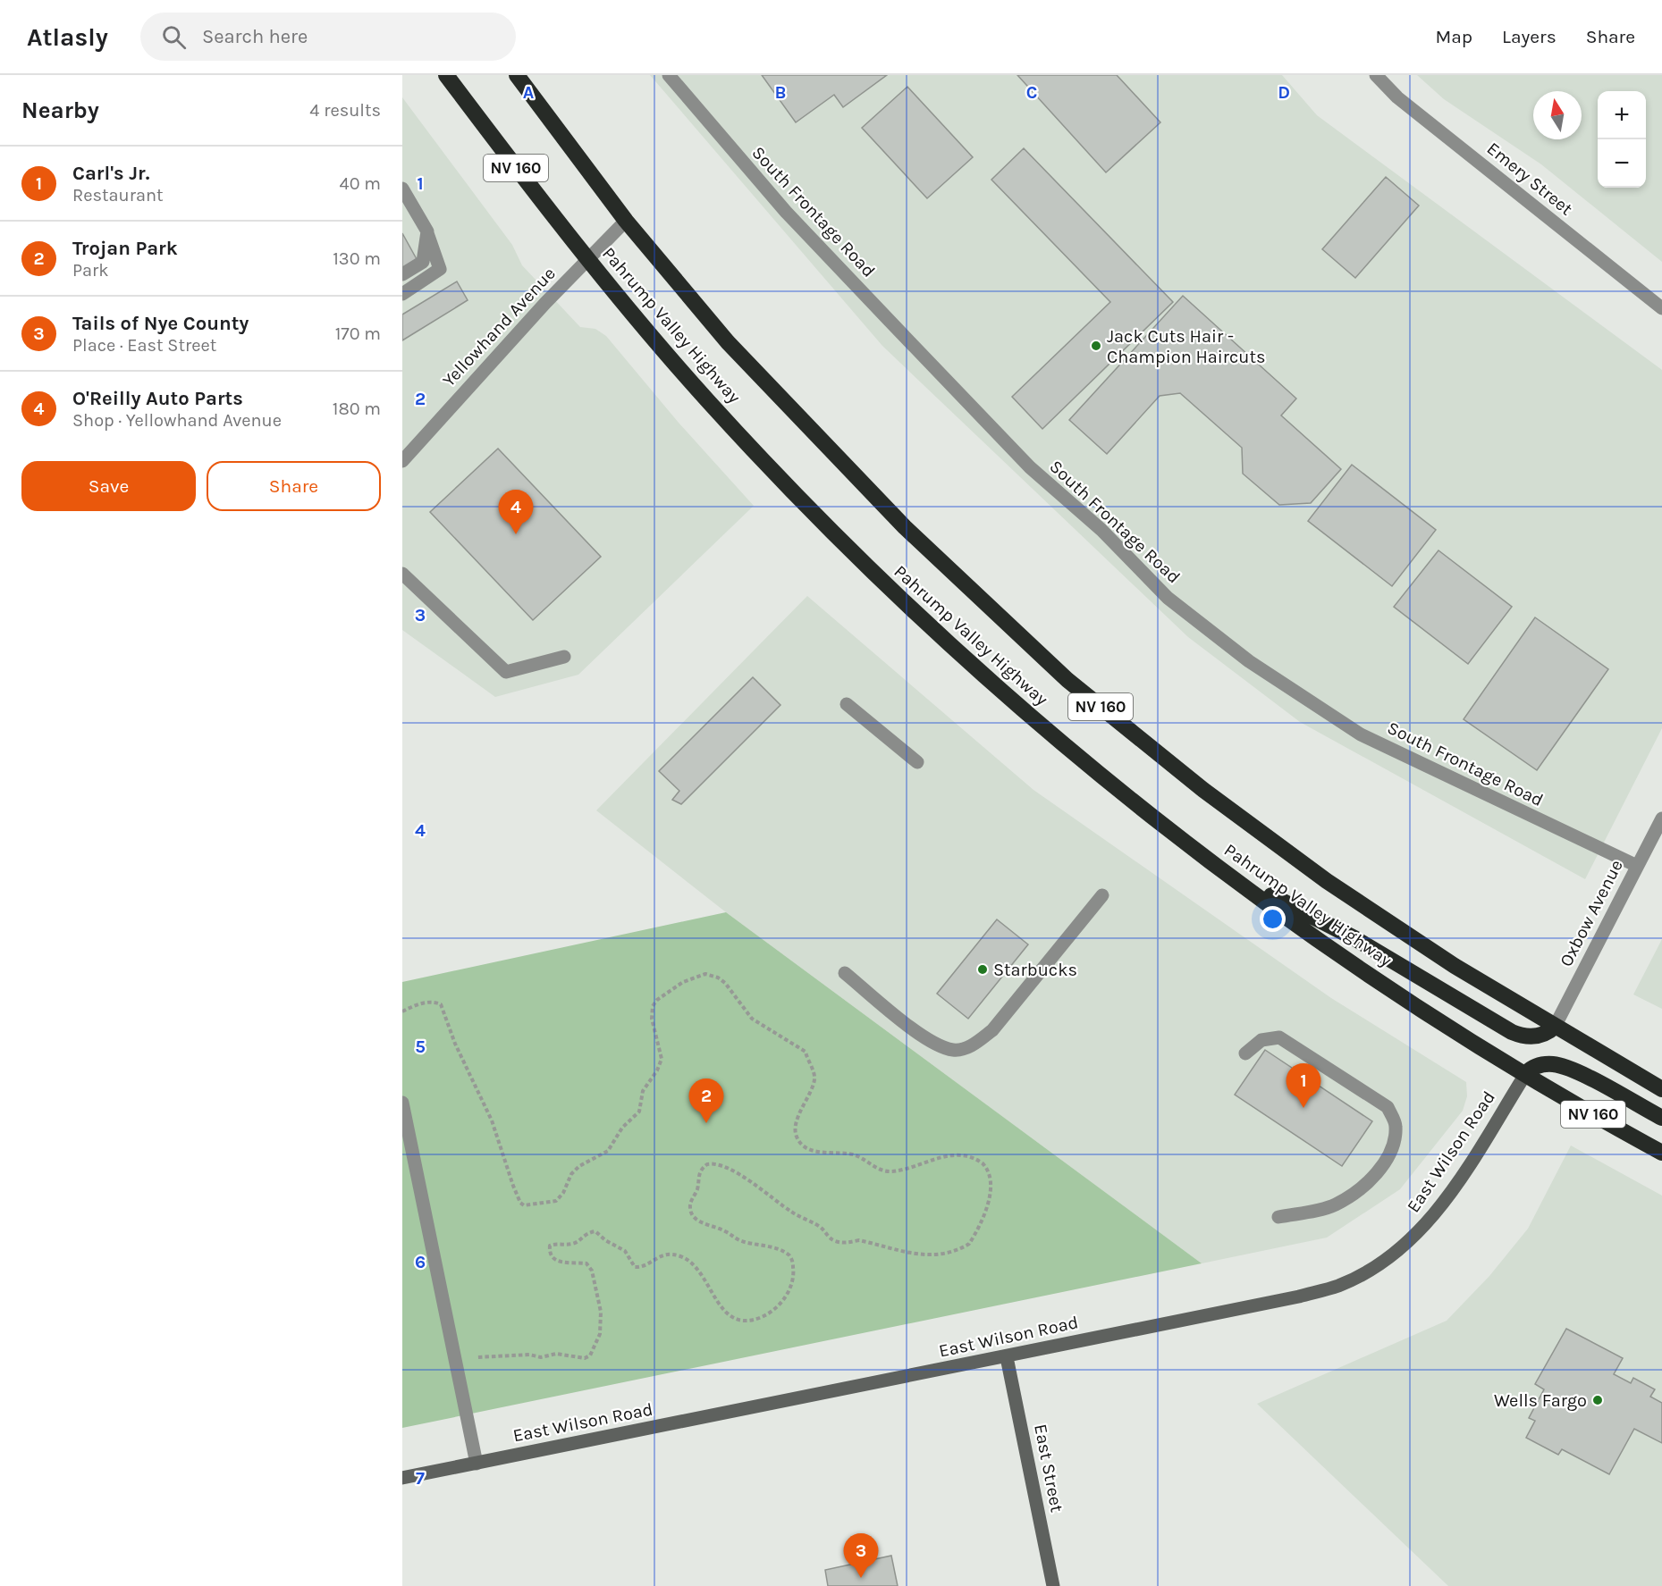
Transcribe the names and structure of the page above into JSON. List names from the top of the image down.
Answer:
{
  "streets": {
    "highway": ["NV 160", "Pahrump Valley Highway"],
    "street": [
      "Emery Street",
      "South Frontage Road",
      "Yellowhand Avenue",
      "Oxbow Avenue",
      "East Wilson Road",
      "East Street"
    ]
  },
  "crossings": [
    ["South Frontage Road", "Oxbow Avenue"],
    ["Pahrump Valley Highway", "Yellowhand Avenue"],
    ["Pahrump Valley Highway", "Oxbow Avenue"],
    ["Pahrump Valley Highway", "East Wilson Road"],
    ["East Wilson Road", "East Street"]
  ],
  "places": ["Jack Cuts Hair - Champion Haircuts", "Starbucks", "Wells Fargo"],
  "north": "top",
  "page": {
    "header": "Atlasly",
    "search": "Search here",
    "nav": ["Map", "Layers", "Share"],
    "heading": ["Nearby", "4 results"],
    "map_buttons": ["+", "−"],
    "list": [
      {
        "mark": "1",
        "name": "Carl's Jr.",
        "note": "Restaurant",
        "value": "40 m"
      },
      {
        "mark": "2",
        "name": "Trojan Park",
        "note": "Park",
        "value": "130 m"
      },
      {
        "mark": "3",
        "name": "Tails of Nye County",
        "note": "Place · East Street",
        "value": "170 m"
      },
      {
        "mark": "4",
        "name": "O'Reilly Auto Parts",
        "note": "Shop · Yellowhand Avenue",
        "value": "180 m"
      }
    ],
    "buttons": ["Save", "Share"],
    "pins": [
      "4",
      "1",
      "2",
      "3"
    ]
  },
  "grid": {
    "columns": [
      "A",
      "B",
      "C",
      "D"
    ],
    "rows": [
      "1",
      "2",
      "3",
      "4",
      "5",
      "6",
      "7"
    ]
  }
}
